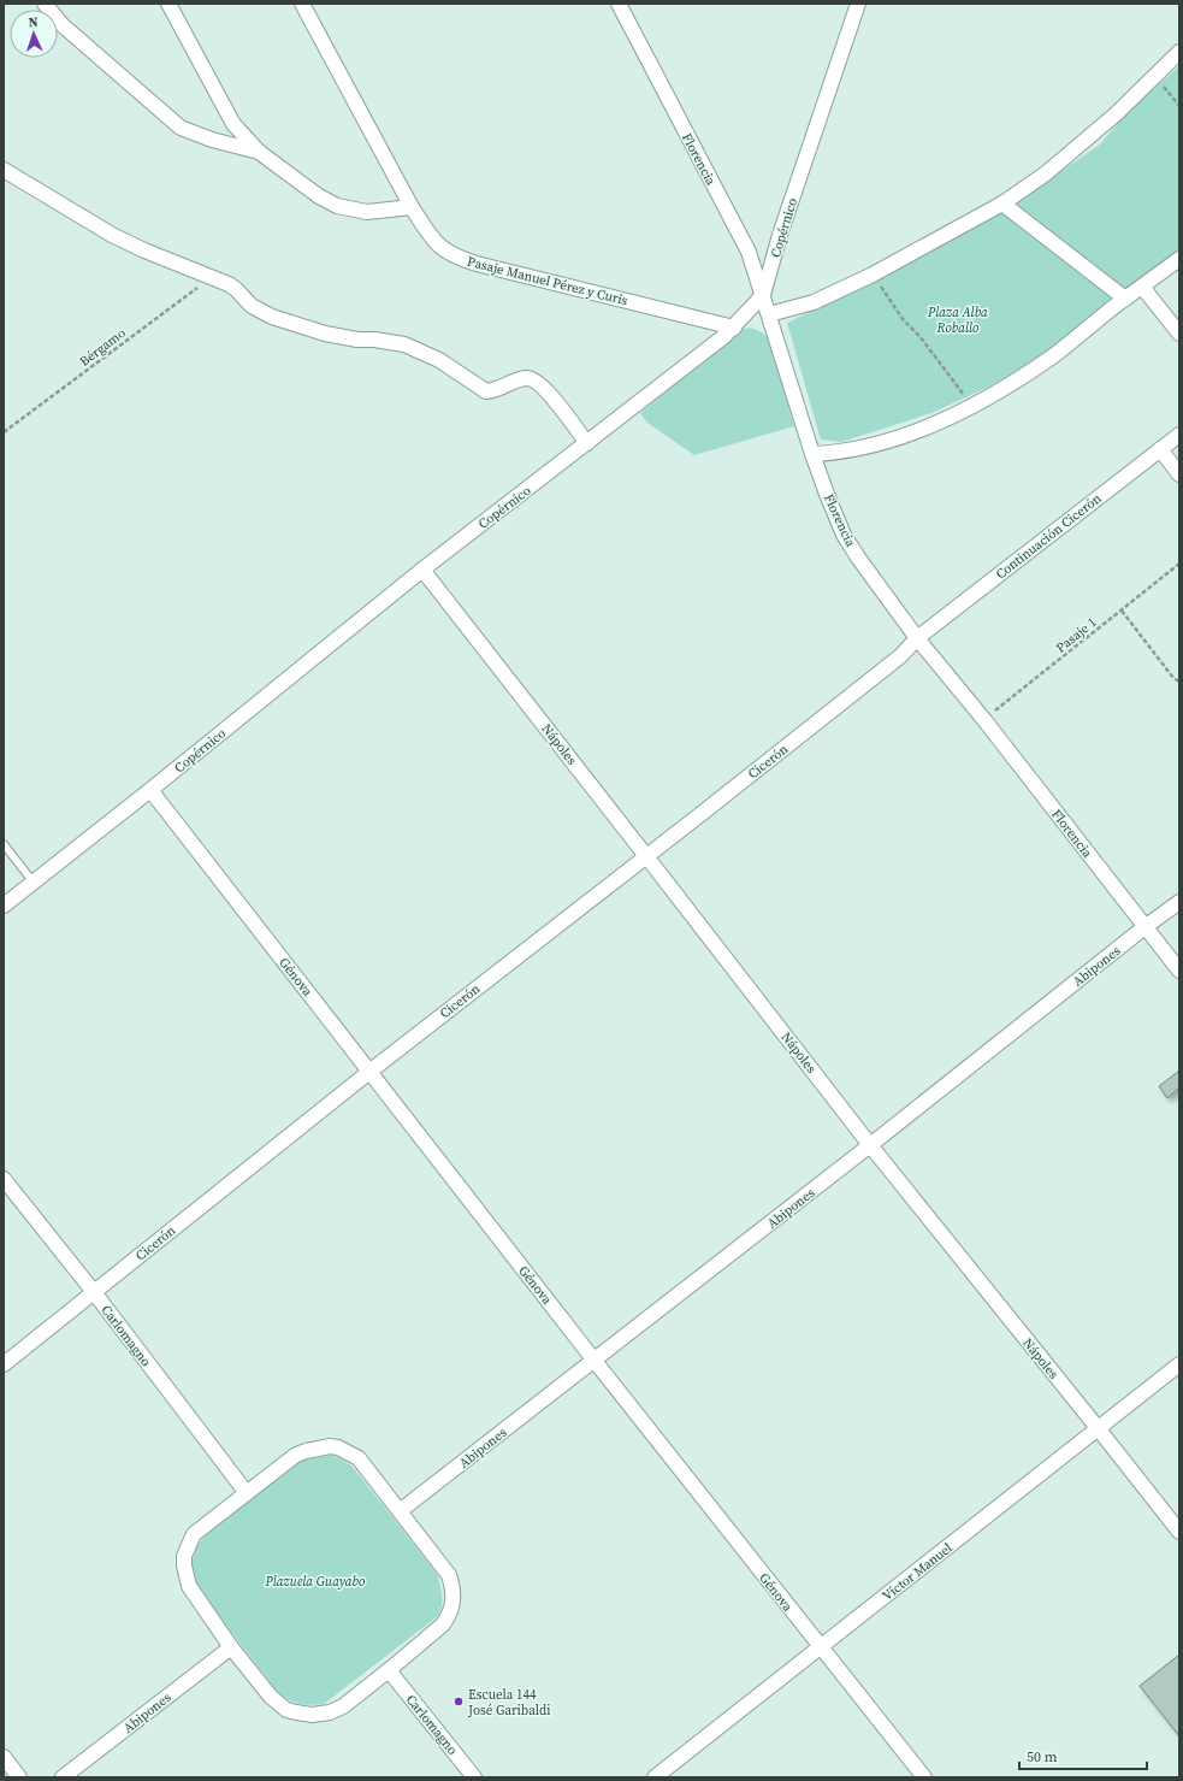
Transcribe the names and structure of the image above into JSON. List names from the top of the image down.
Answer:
{
  "streets": {
    "street": [
      "Florencia",
      "Copérnico",
      "Pasaje Manuel Pérez y Curis",
      "Continuación Cicerón",
      "Nápoles",
      "Cicerón",
      "Abipones",
      "Génova",
      "Carlomagno",
      "Víctor Manuel"
    ],
    "path": ["Bérgamo", "Pasaje 1"]
  },
  "crossings": [
    ["Florencia", "Copérnico"],
    ["Florencia", "Continuación Cicerón"],
    ["Florencia", "Pasaje 1"],
    ["Florencia", "Cicerón"],
    ["Florencia", "Abipones"],
    ["Copérnico", "Pasaje Manuel Pérez y Curis"],
    ["Copérnico", "Nápoles"],
    ["Copérnico", "Génova"],
    ["Continuación Cicerón", "Cicerón"],
    ["Nápoles", "Cicerón"],
    ["Nápoles", "Abipones"],
    ["Nápoles", "Víctor Manuel"],
    ["Cicerón", "Génova"],
    ["Cicerón", "Carlomagno"],
    ["Abipones", "Génova"],
    ["Génova", "Víctor Manuel"]
  ],
  "parks": ["Plaza Alba Roballo", "Plazuela Guayabo"],
  "places": ["Escuela 144 José Garibaldi"],
  "scale_bar": "50 m",
  "north": "top"
}
